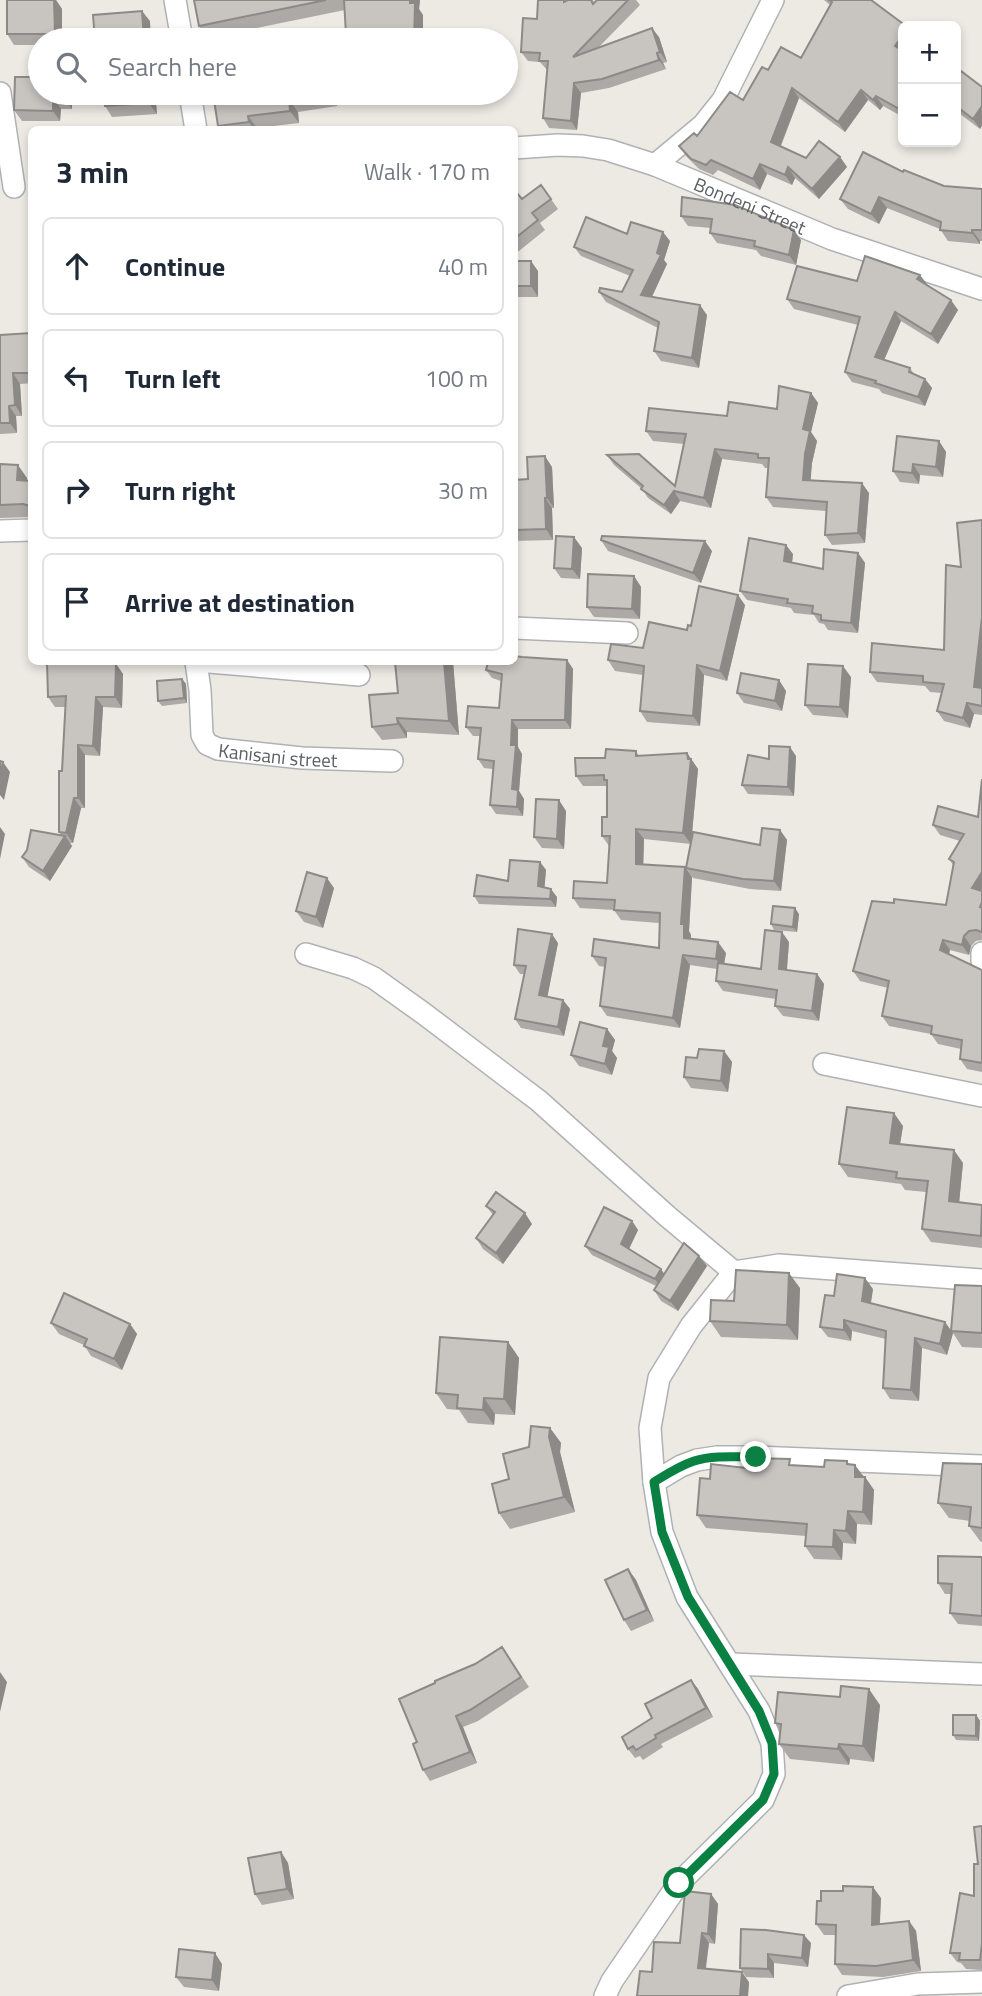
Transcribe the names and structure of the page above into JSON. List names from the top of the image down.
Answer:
{
  "streets": {
    "street": ["Bondeni Street", "Kanisani street"]
  },
  "page": {
    "map_buttons": ["+", "−"],
    "search": "Search here",
    "heading": ["3 min", "Walk · 170 m"],
    "list": [
      ["Continue", "40 m"],
      ["Turn left", "100 m"],
      ["Turn right", "30 m"],
      "Arrive at destination"
    ]
  }
}
